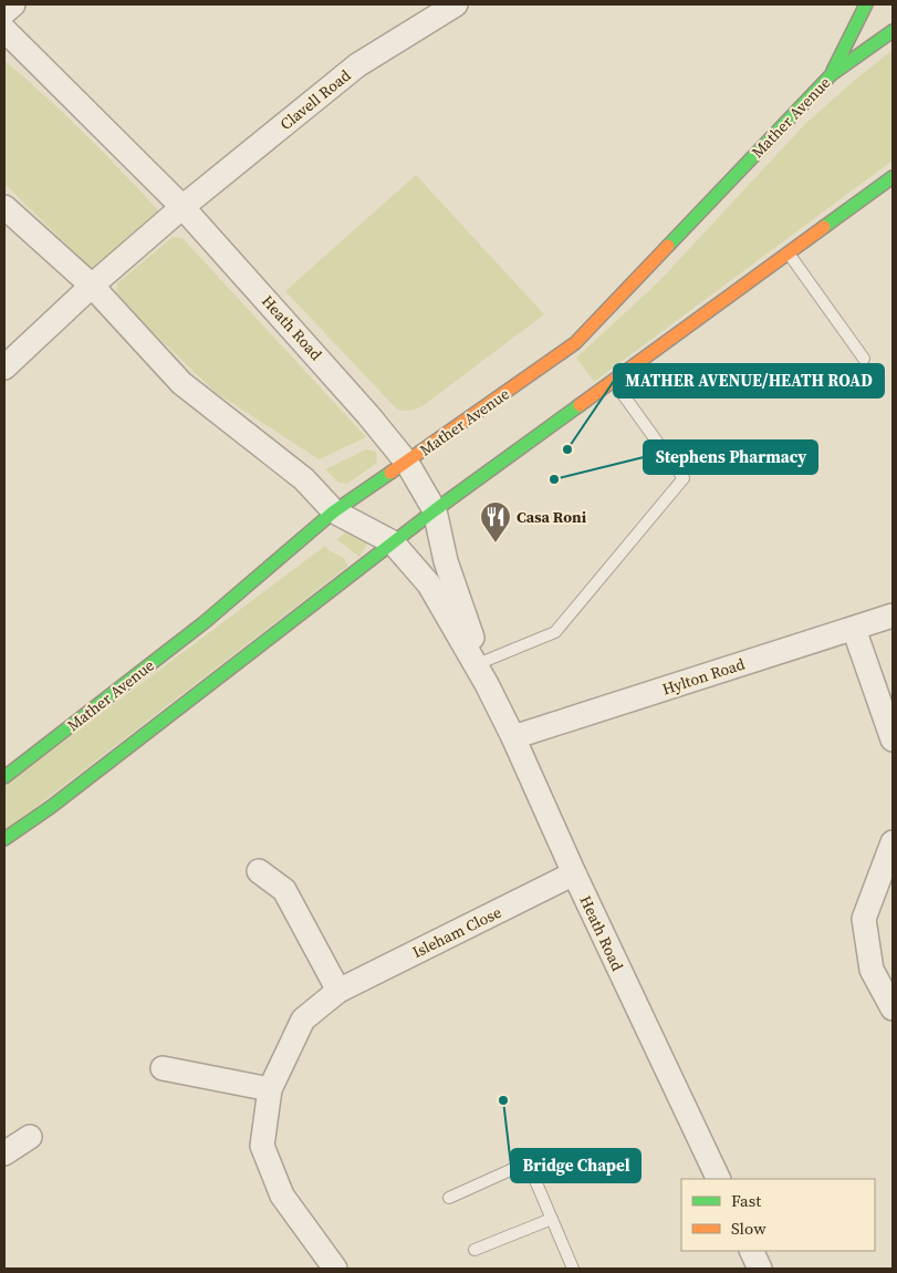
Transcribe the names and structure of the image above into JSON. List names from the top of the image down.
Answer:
{
  "streets": {
    "main road": ["Mather Avenue"],
    "street": [
      "Clavell Road",
      "Heath Road",
      "Hylton Road",
      "Isleham Close"
    ]
  },
  "crossings": [
    ["Clavell Road", "Heath Road"],
    ["Mather Avenue", "Heath Road"],
    ["Heath Road", "Hylton Road"],
    ["Heath Road", "Isleham Close"]
  ],
  "places": {
    "other": ["MATHER AVENUE/HEATH ROAD", "Stephens Pharmacy", "Bridge Chapel"],
    "restaurant": ["Casa Roni"]
  },
  "legend": ["Fast", "Slow"]
}
